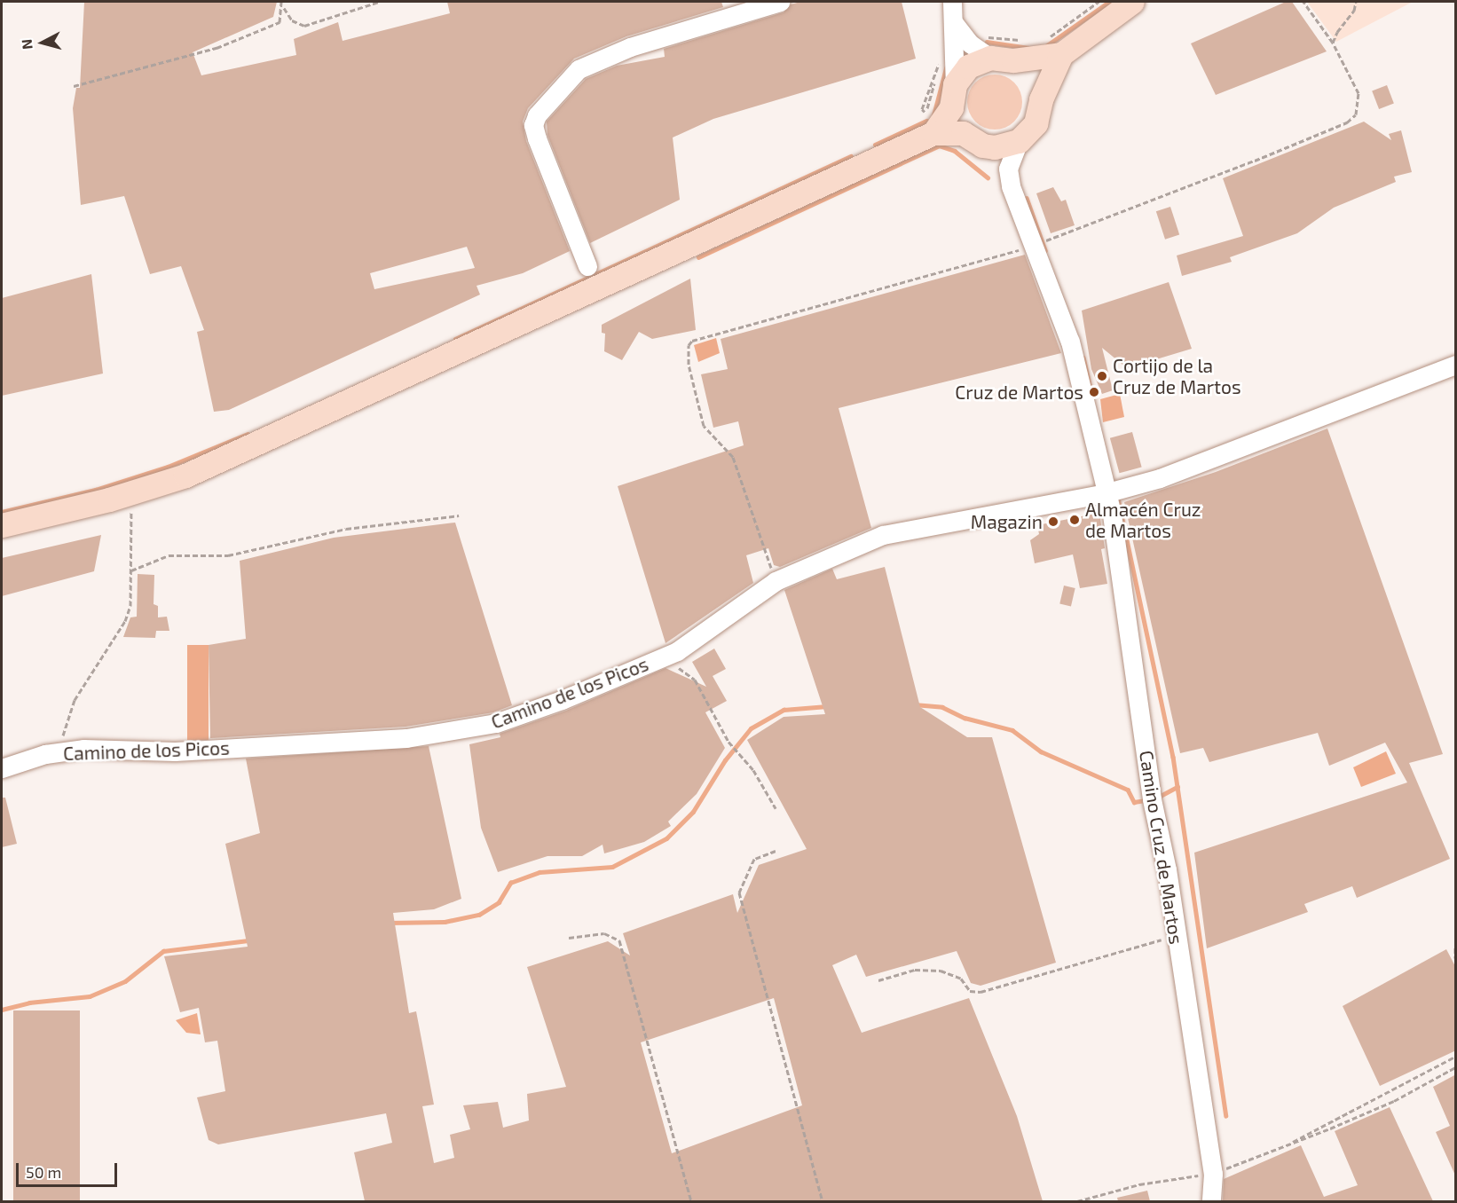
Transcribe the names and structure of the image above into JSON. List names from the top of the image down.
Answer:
{
  "streets": {
    "street": ["Camino de los Picos", "Camino Cruz de Martos"]
  },
  "crossings": [
    ["Camino de los Picos", "Camino Cruz de Martos"]
  ],
  "places": [
    "Cortijo de la Cruz de Martos",
    "Cruz de Martos",
    "Almacén Cruz de Martos",
    "Magazin"
  ],
  "scale_bar": "50 m",
  "north": "left"
}
